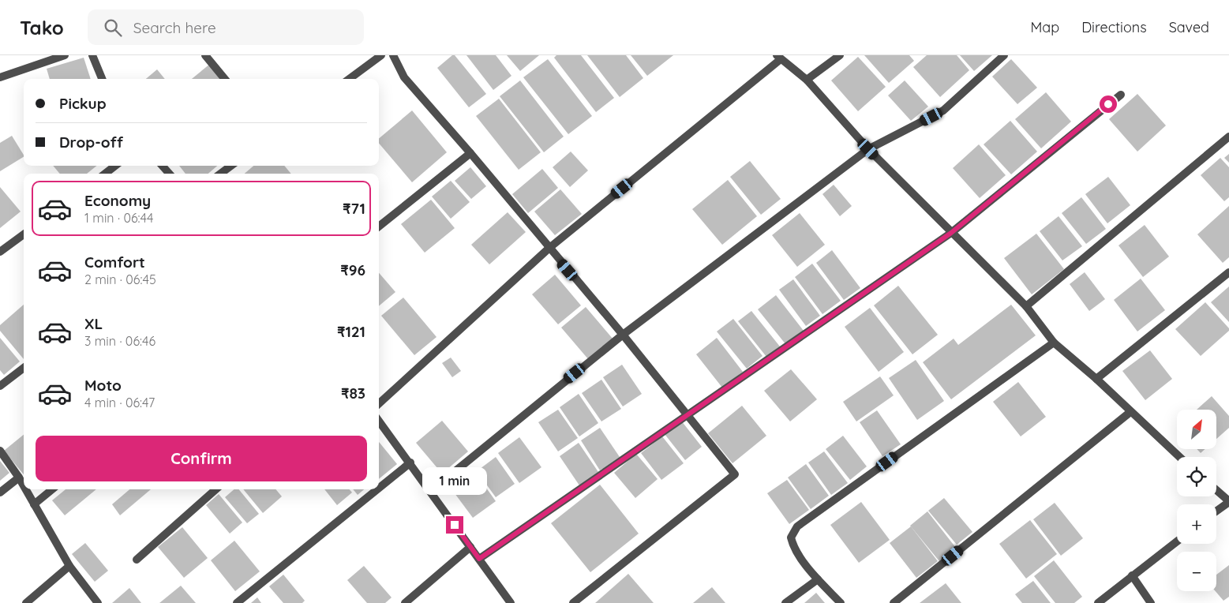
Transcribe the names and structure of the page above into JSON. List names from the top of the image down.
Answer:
{
  "north": "top right",
  "page": {
    "header": "Tako",
    "search": "Search here",
    "nav": ["Map", "Directions", "Saved"],
    "banner": ["Pickup", "Drop-off"],
    "list": [
      {
        "name": "Economy",
        "note": "1 min · 06:44",
        "value": "₹71"
      },
      {
        "name": "Comfort",
        "note": "2 min · 06:45",
        "value": "₹96"
      },
      {
        "name": "XL",
        "note": "3 min · 06:46",
        "value": "₹121"
      },
      {
        "name": "Moto",
        "note": "4 min · 06:47",
        "value": "₹83"
      }
    ],
    "map_buttons": ["+", "−"],
    "buttons": "Confirm",
    "bubble": "1 min"
  }
}
